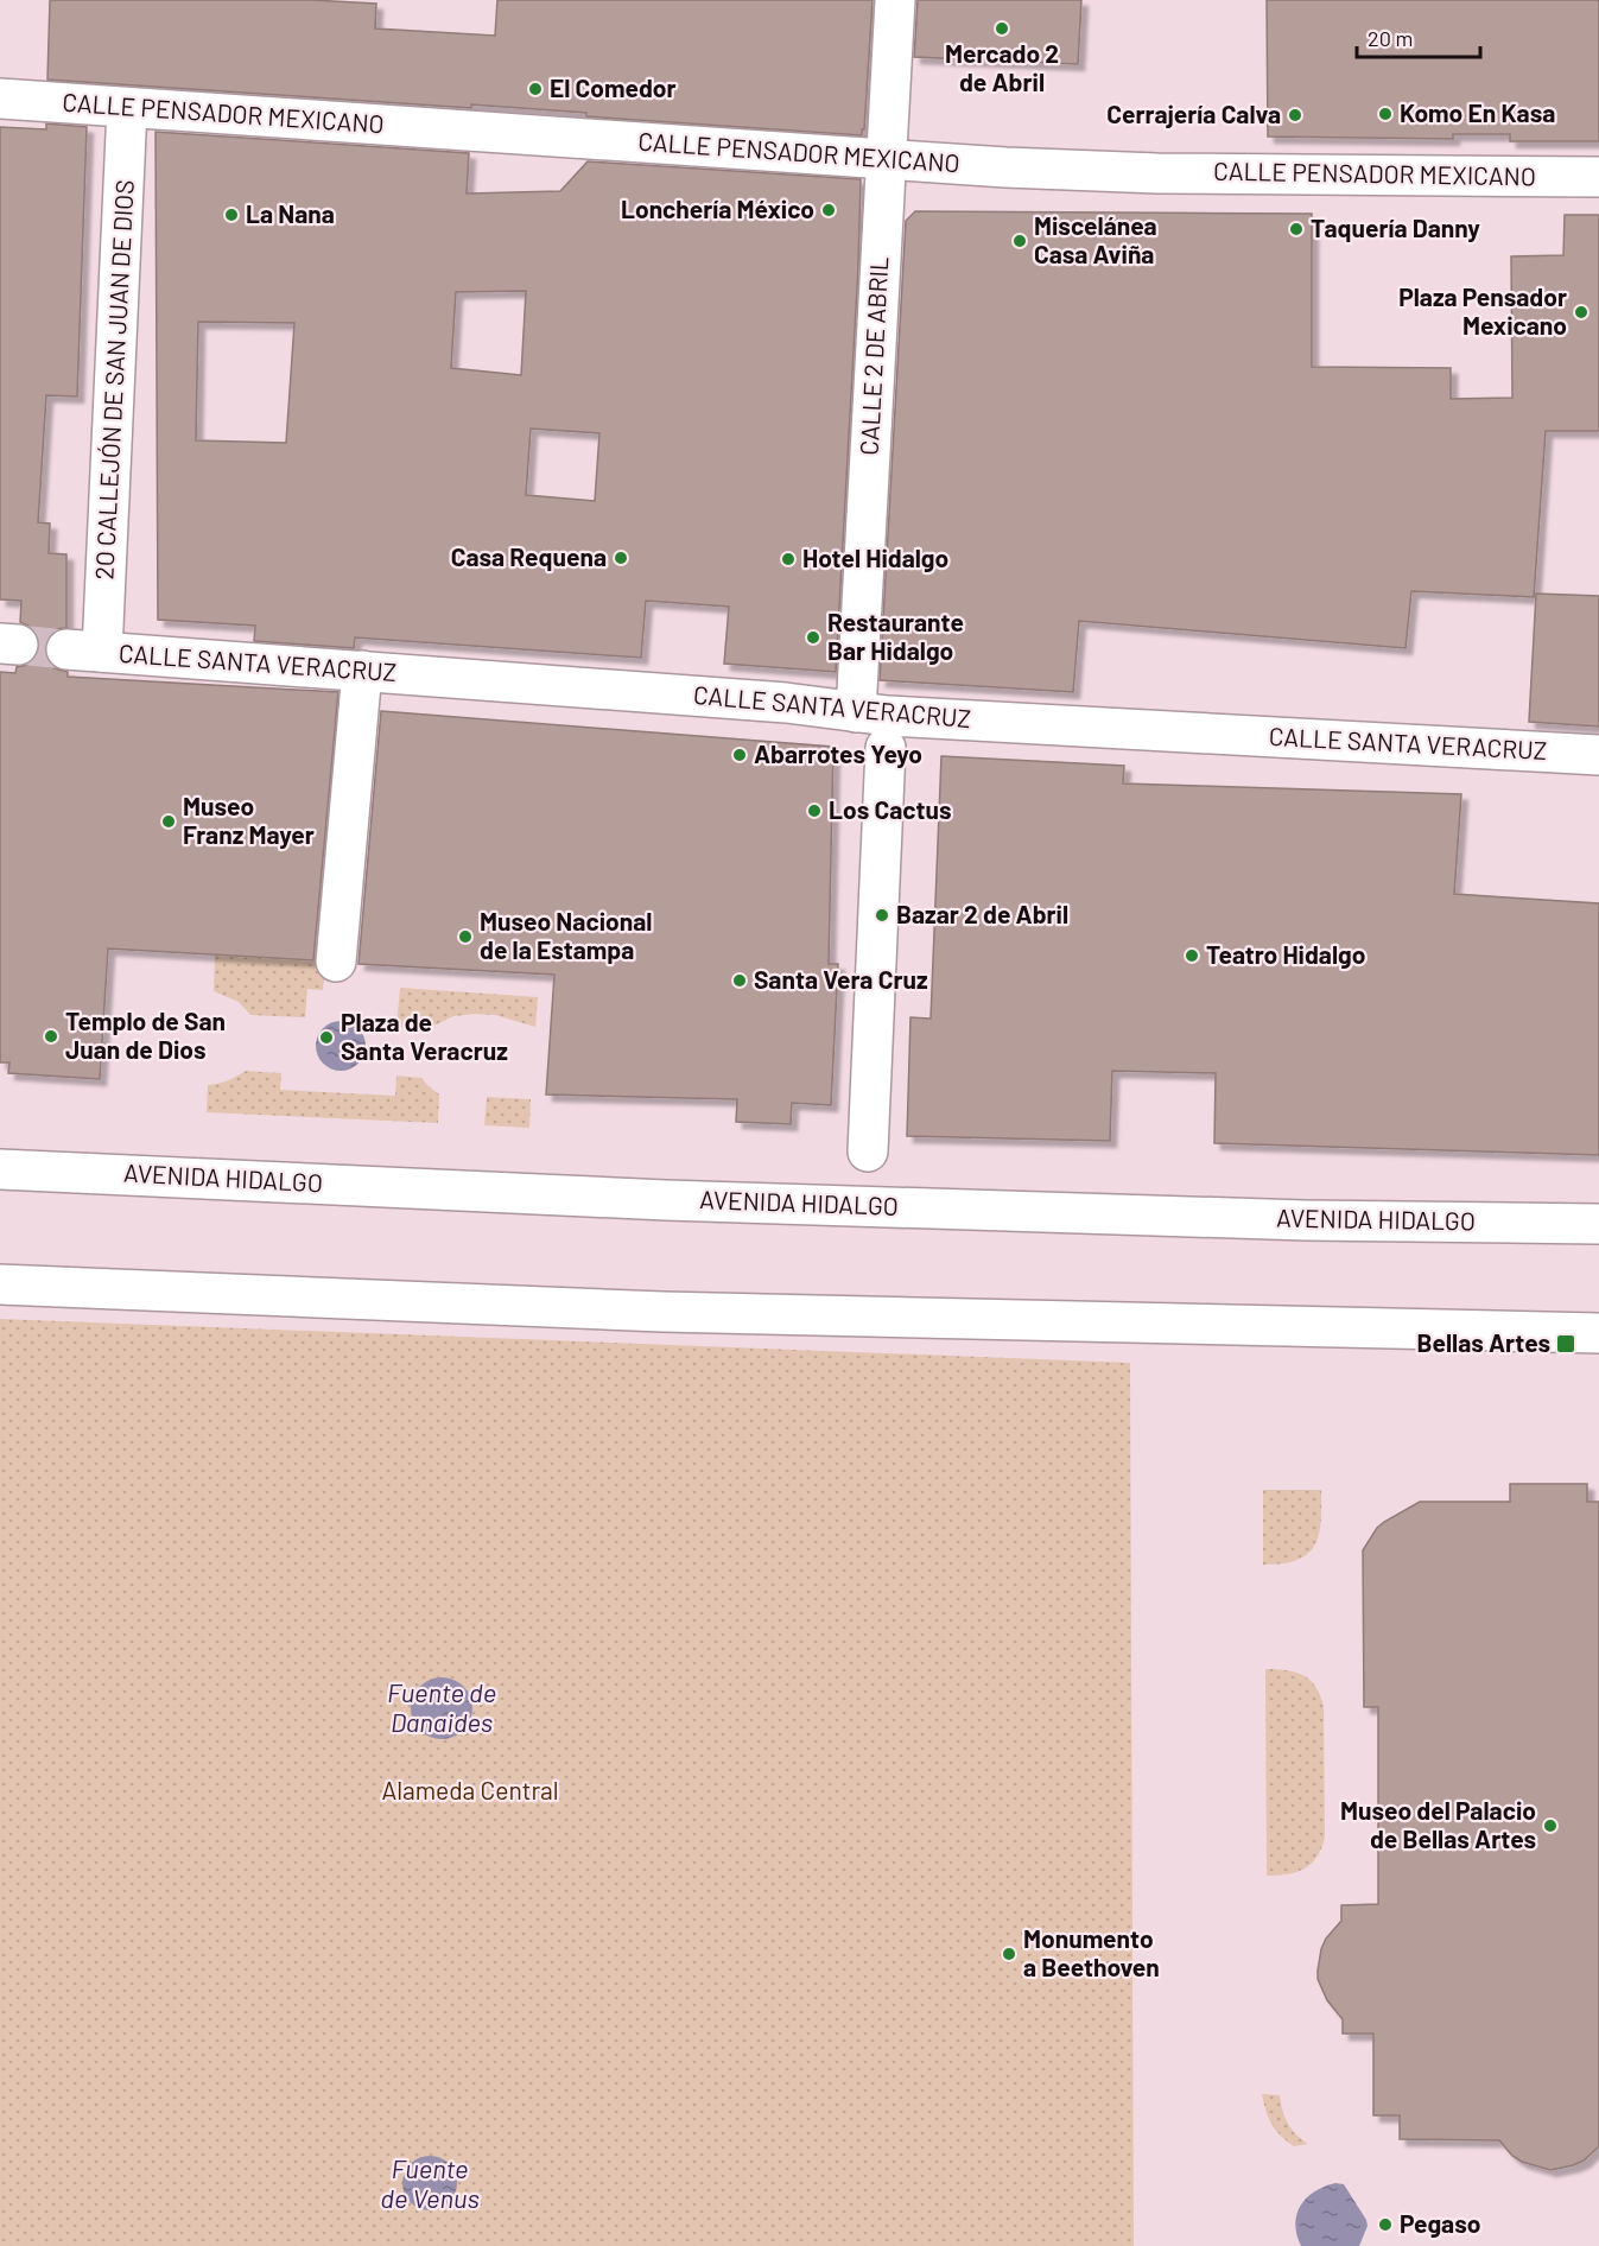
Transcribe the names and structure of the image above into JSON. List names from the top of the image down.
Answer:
{
  "streets": {
    "street": [
      "CALLE PENSADOR MEXICANO",
      "CALLE 2 DE ABRIL",
      "2O CALLEJÓN DE SAN JUAN DE DIOS",
      "CALLE SANTA VERACRUZ",
      "AVENIDA HIDALGO"
    ]
  },
  "crossings": [
    ["CALLE PENSADOR MEXICANO", "CALLE 2 DE ABRIL"],
    ["CALLE PENSADOR MEXICANO", "2O CALLEJÓN DE SAN JUAN DE DIOS"],
    ["CALLE 2 DE ABRIL", "CALLE SANTA VERACRUZ"],
    ["2O CALLEJÓN DE SAN JUAN DE DIOS", "CALLE SANTA VERACRUZ"]
  ],
  "water": ["Fuente de Danaides", "Fuente de Venus"],
  "parks": ["Alameda Central"],
  "places": {
    "other": [
      "Mercado 2 de Abril",
      "El Comedor",
      "Komo En Kasa",
      "Cerrajería Calva",
      "Lonchería México",
      "La Nana",
      "Taquería Danny",
      "Miscelánea Casa Aviña",
      "Plaza Pensador Mexicano",
      "Casa Requena",
      "Hotel Hidalgo",
      "Restaurante Bar Hidalgo",
      "Abarrotes Yeyo",
      "Los Cactus",
      "Museo Franz Mayer",
      "Bazar 2 de Abril",
      "Museo Nacional de la Estampa",
      "Teatro Hidalgo",
      "Santa Vera Cruz",
      "Templo de San Juan de Dios",
      "Plaza de Santa Veracruz",
      "Museo del Palacio de Bellas Artes",
      "Monumento a Beethoven",
      "Pegaso"
    ],
    "transit": ["Bellas Artes"]
  },
  "scale_bar": "20 m"
}
